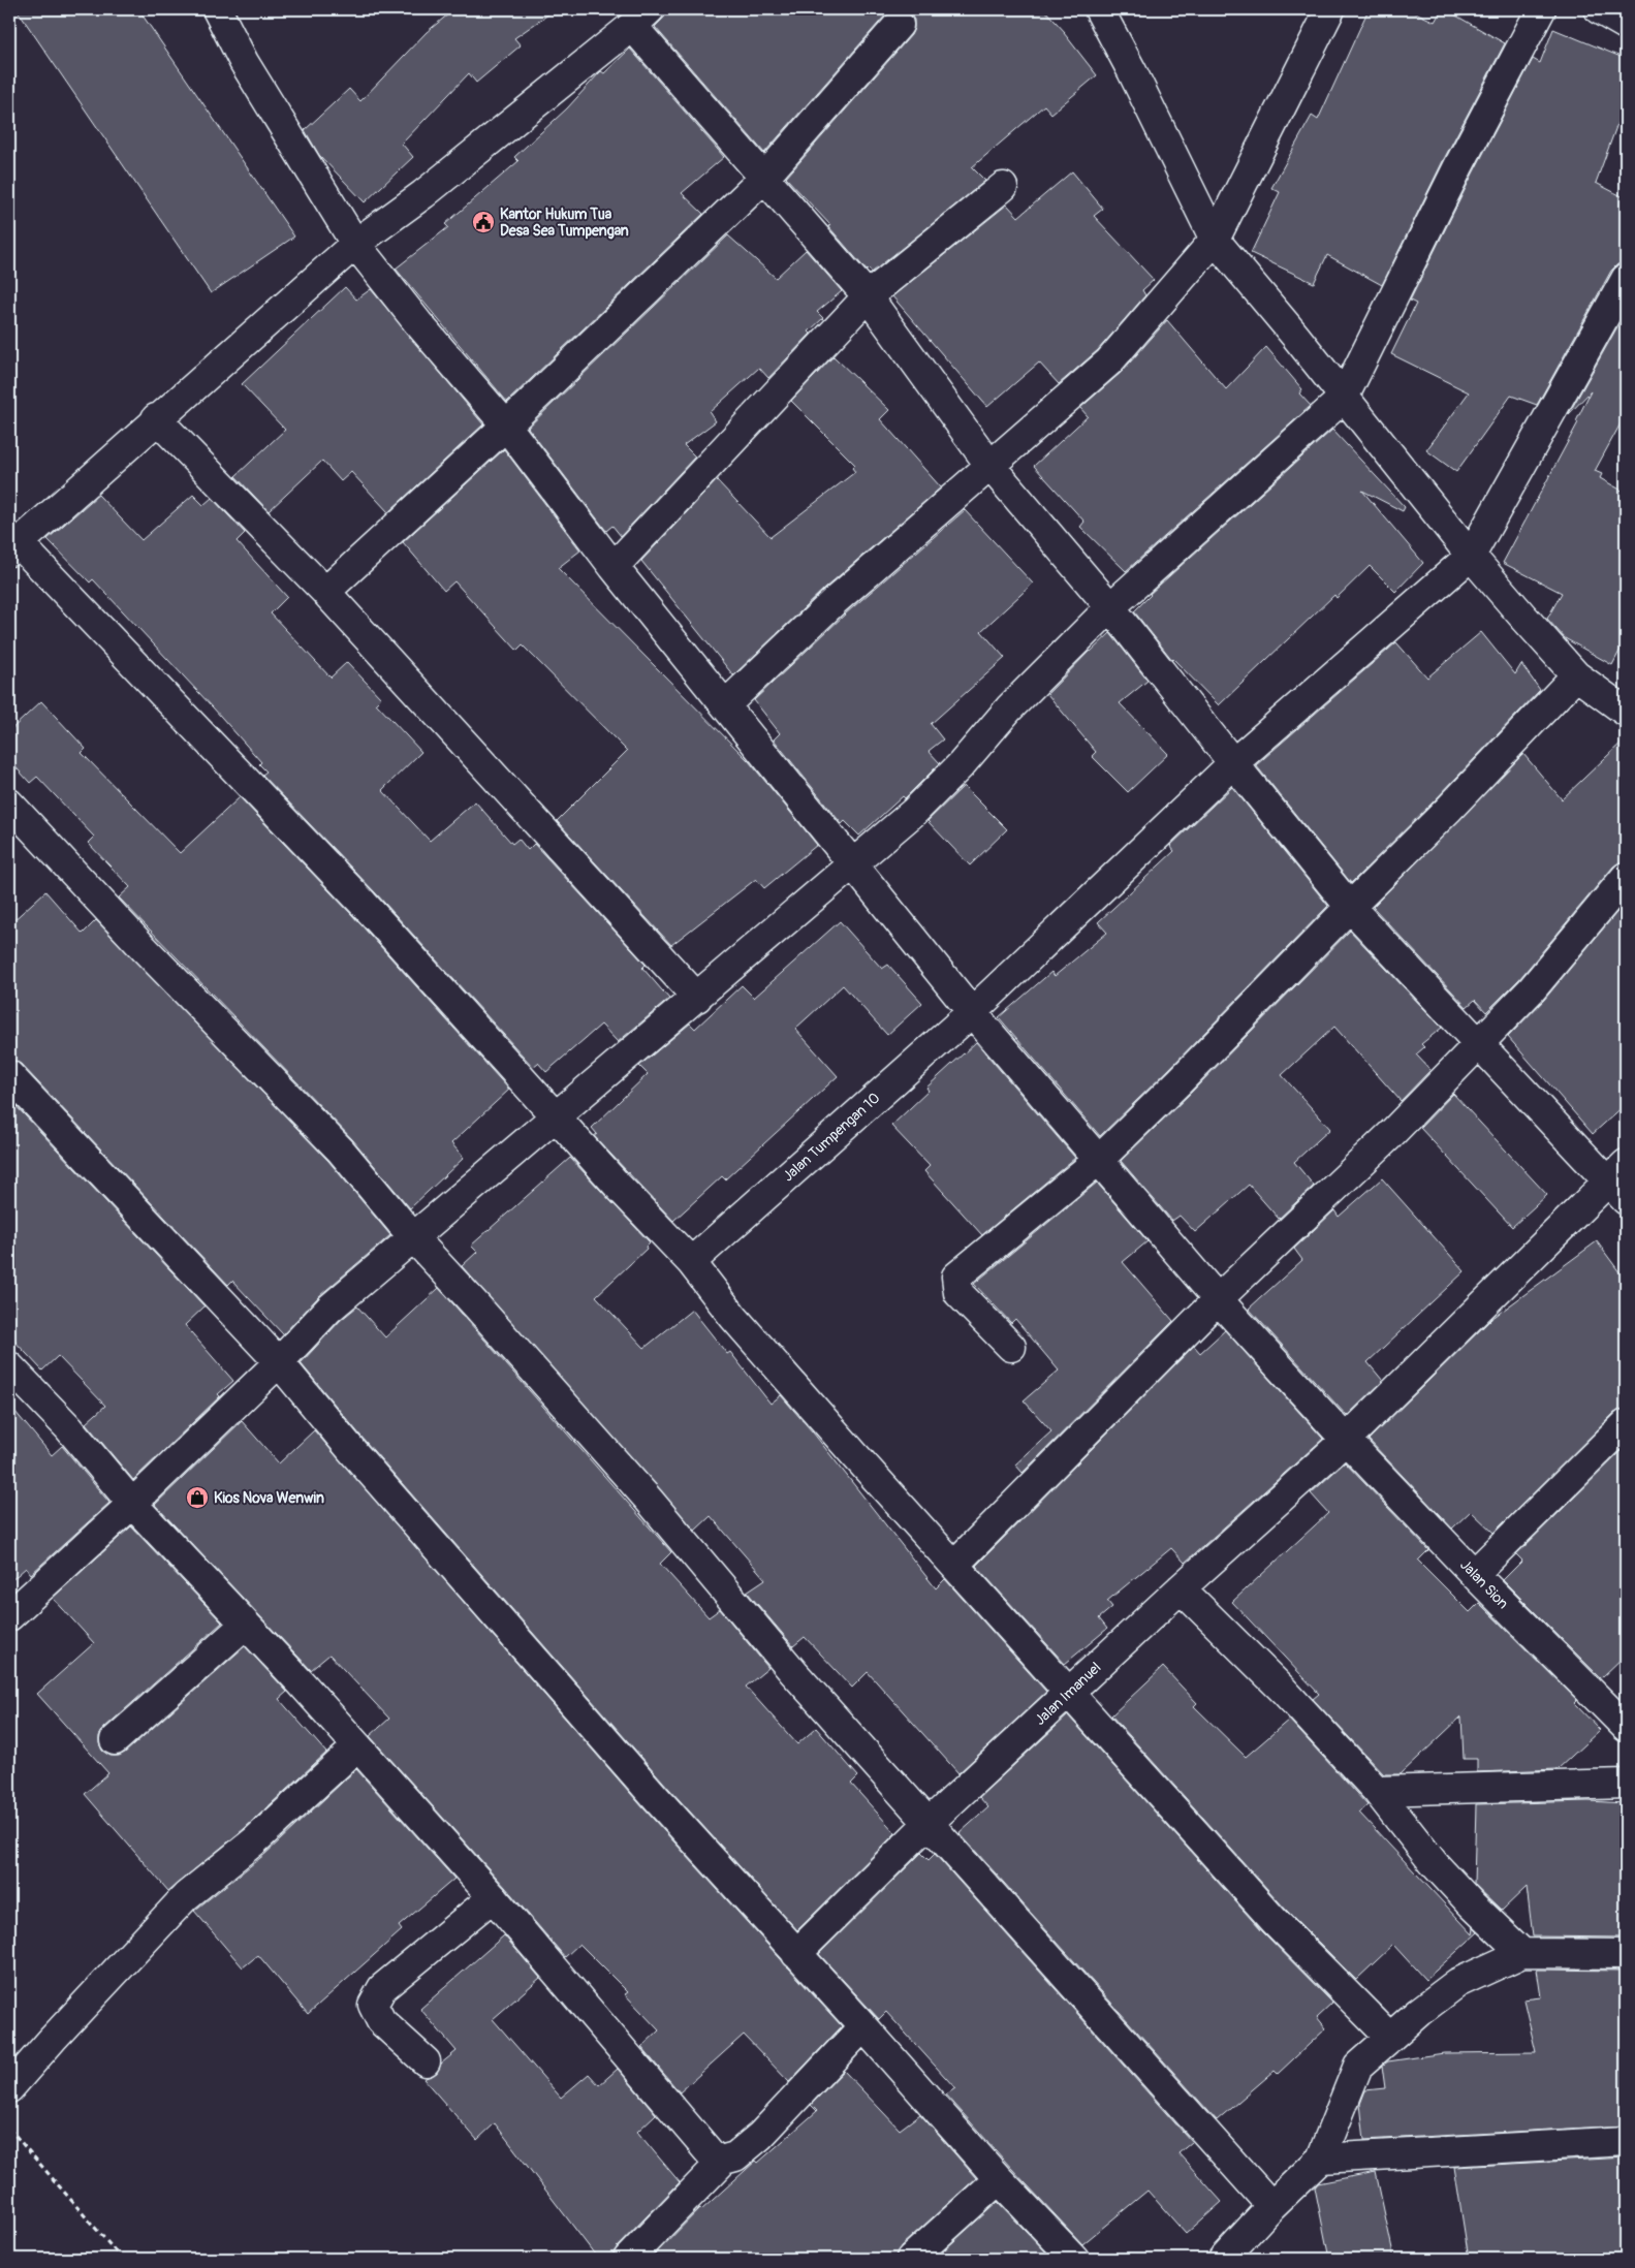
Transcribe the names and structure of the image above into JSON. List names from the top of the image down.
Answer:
{
  "streets": {
    "street": ["Jalan Tumpengan 10", "Jalan Sion", "Jalan Imanuel"]
  },
  "crossings": [
    ["Jalan Tumpengan 10", "Jalan Sion"],
    ["Jalan Sion", "Jalan Imanuel"]
  ],
  "places": {
    "public building": ["Kantor Hukum Tua Desa Sea Tumpengan"],
    "shop": ["Kios Nova Wenwin"]
  }
}
